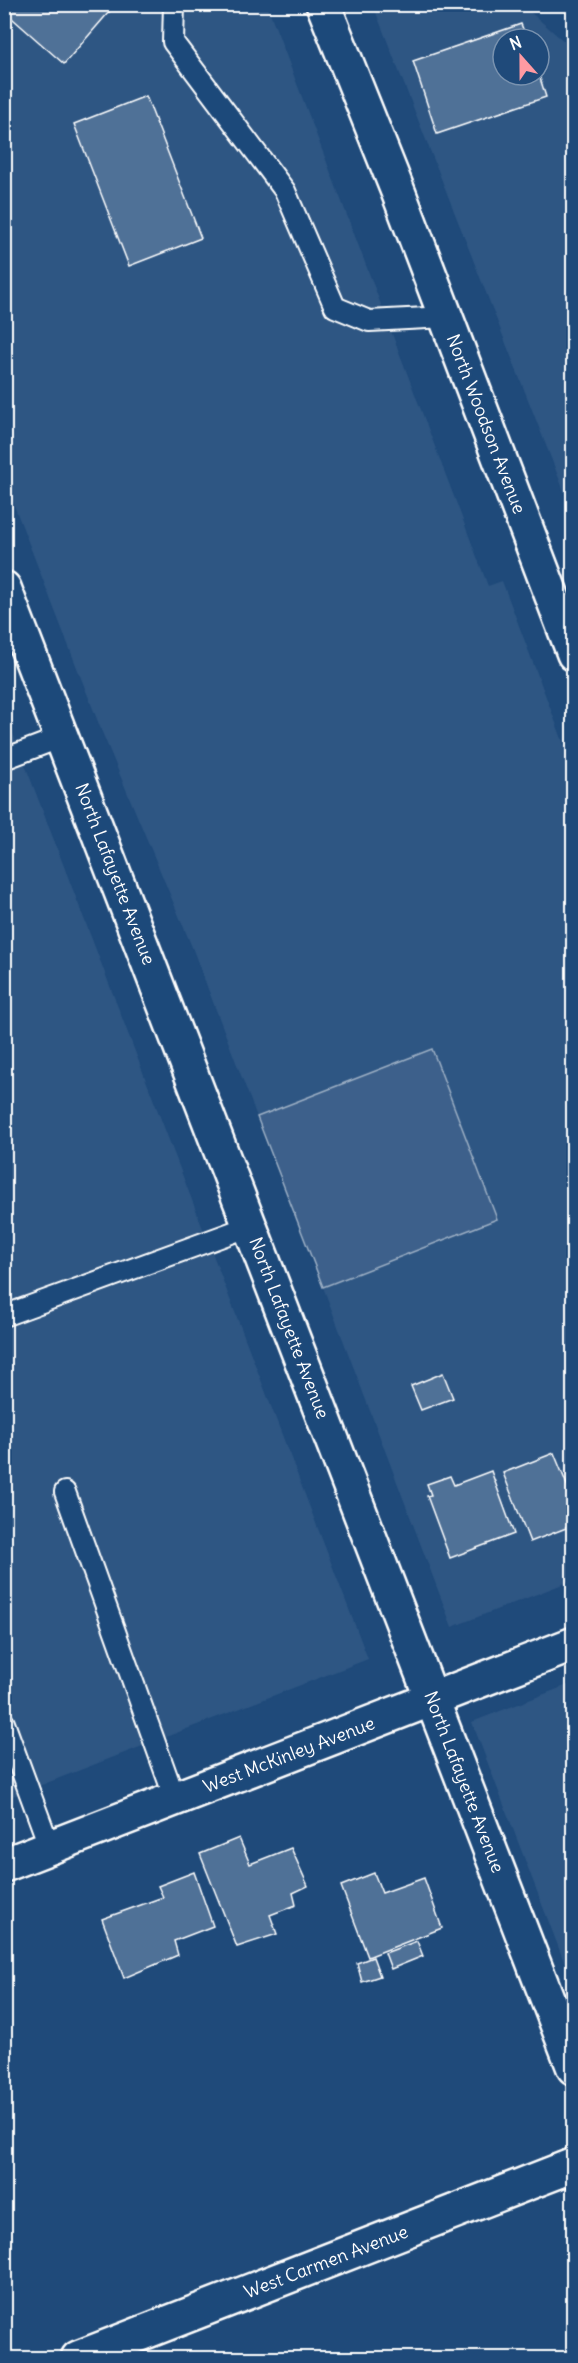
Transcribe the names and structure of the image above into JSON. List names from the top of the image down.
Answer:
{
  "streets": {
    "street": [
      "North Woodson Avenue",
      "North Lafayette Avenue",
      "West McKinley Avenue",
      "West Carmen Avenue"
    ]
  },
  "crossings": [
    ["North Lafayette Avenue", "West McKinley Avenue"]
  ],
  "north": "top"
}
